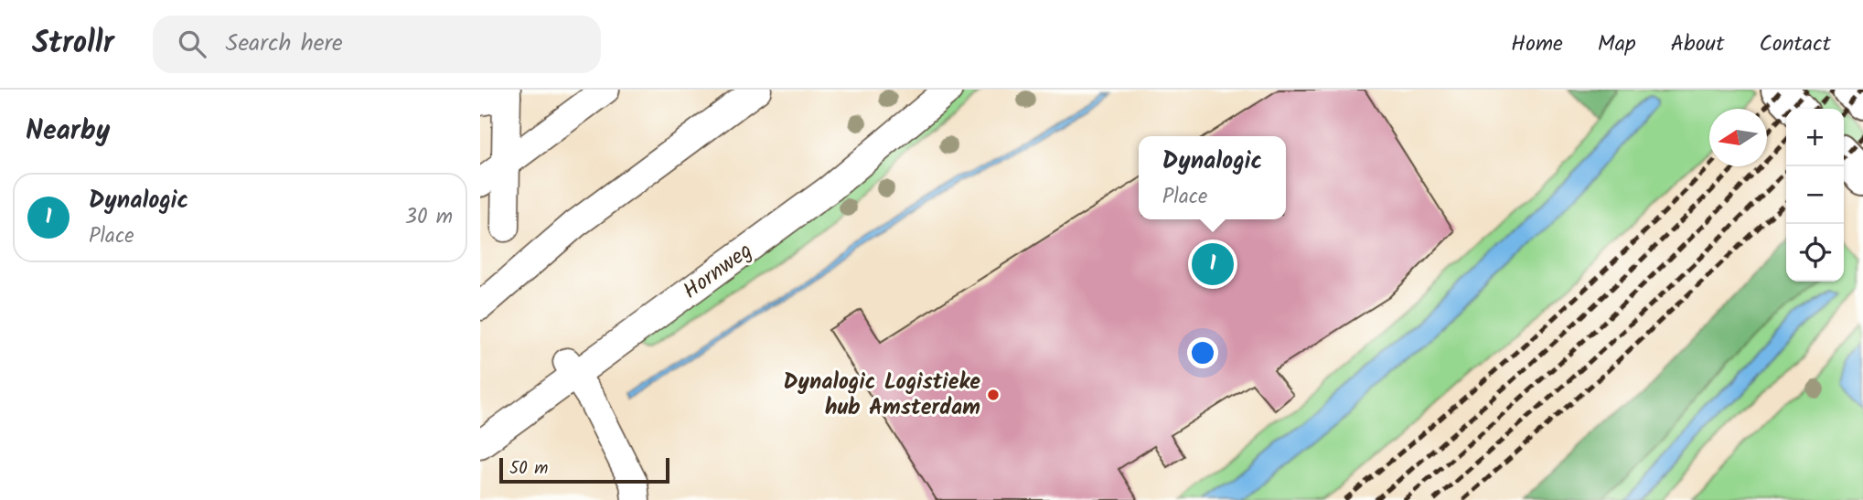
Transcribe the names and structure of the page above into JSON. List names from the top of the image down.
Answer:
{
  "streets": {
    "street": ["Hornweg"]
  },
  "places": ["Dynalogic Logistieke hub Amsterdam"],
  "scale_bar": "50 m",
  "north": "left",
  "page": {
    "header": "Strollr",
    "search": "Search here",
    "nav": [
      "Home",
      "Map",
      "About",
      "Contact"
    ],
    "heading": "Nearby",
    "map_buttons": ["+", "−"],
    "popup": ["Dynalogic", "Place"],
    "list": [
      {
        "mark": "1",
        "name": "Dynalogic",
        "note": "Place",
        "value": "30 m"
      }
    ],
    "pins": "1",
    "scale": "50 m"
  }
}
